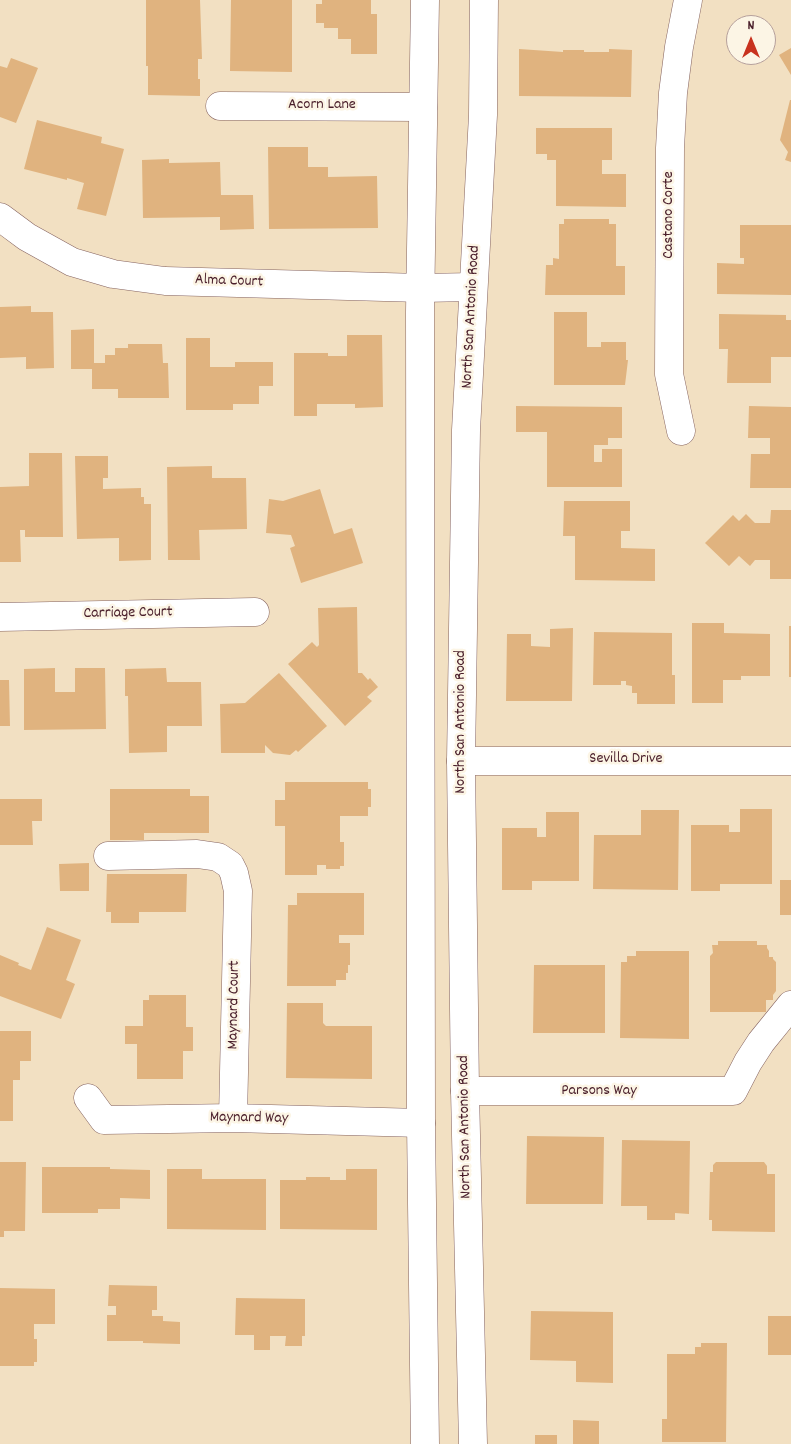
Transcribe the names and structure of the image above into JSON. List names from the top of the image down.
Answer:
{
  "streets": {
    "main road": [
      "Acorn Lane",
      "Castano Corte",
      "Alma Court",
      "North San Antonio Road",
      "Carriage Court",
      "Sevilla Drive",
      "Maynard Court",
      "Parsons Way",
      "Maynard Way"
    ]
  },
  "crossings": [
    ["Alma Court", "North San Antonio Road"],
    ["North San Antonio Road", "Sevilla Drive"],
    ["North San Antonio Road", "Parsons Way"],
    ["Maynard Court", "Maynard Way"]
  ],
  "north": "top"
}
